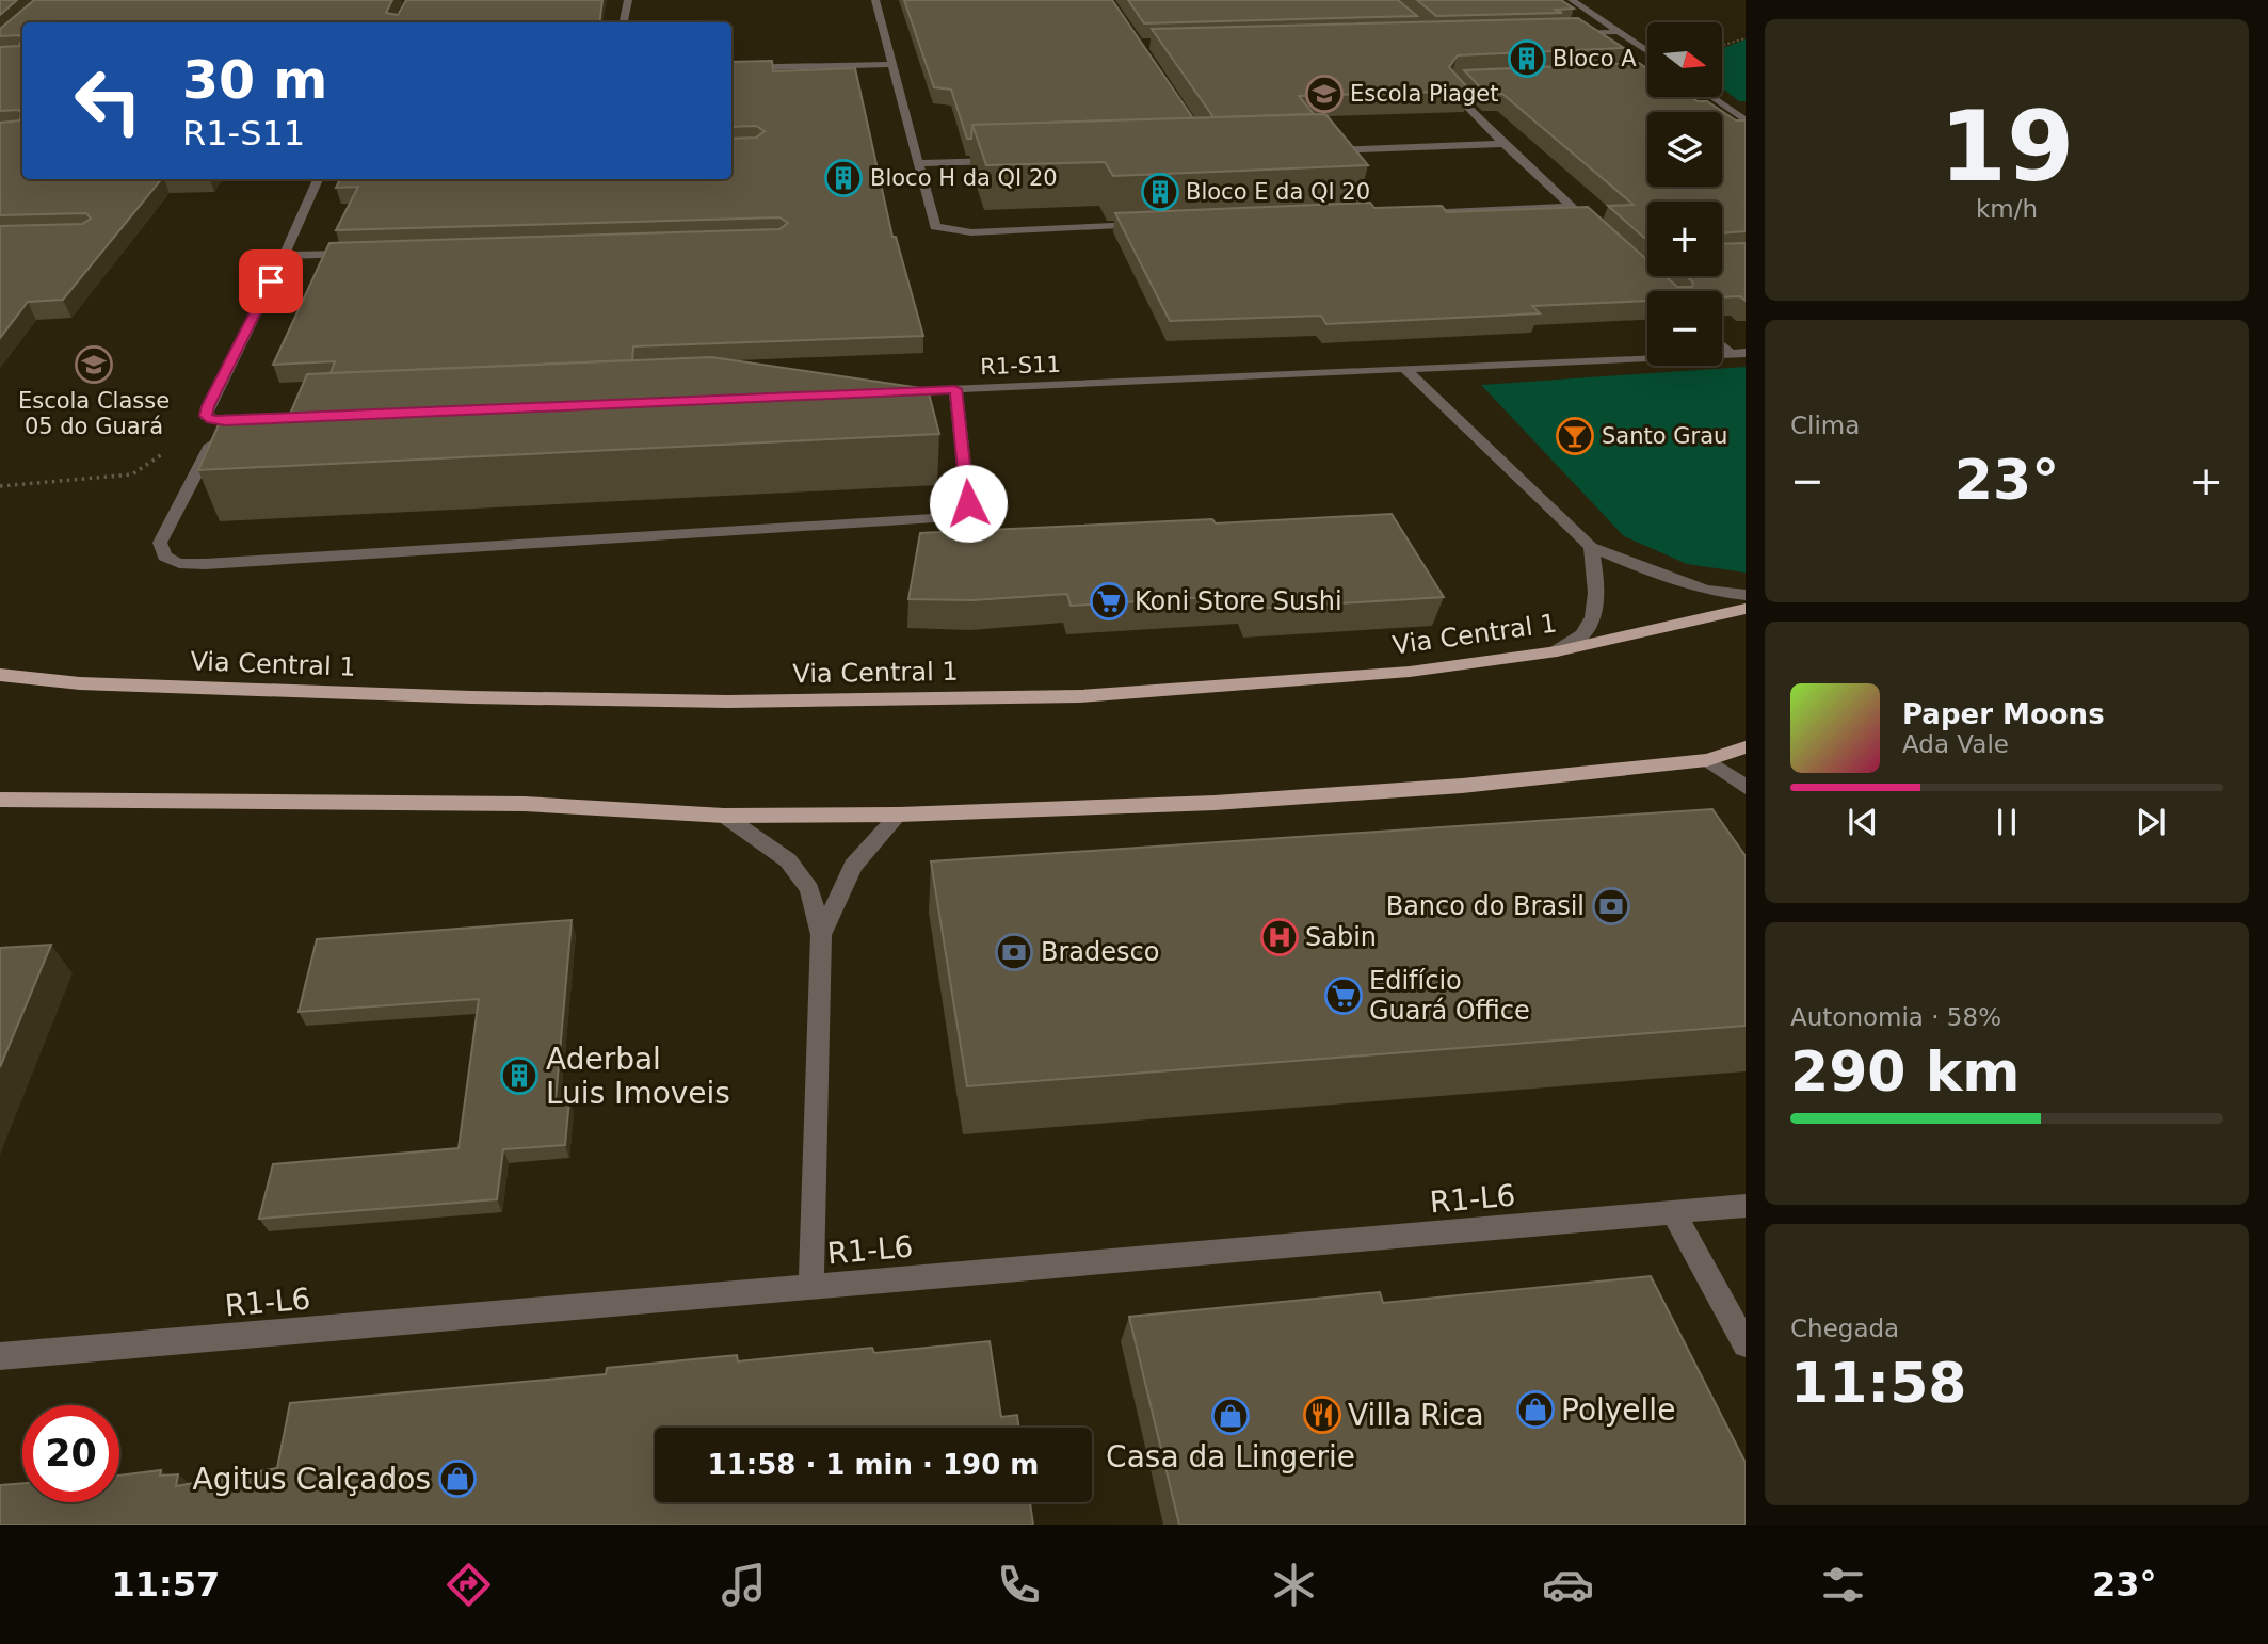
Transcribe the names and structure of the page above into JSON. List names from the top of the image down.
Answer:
{
  "streets": {
    "main road": ["Via Central 1"],
    "street": ["R1-S11", "R1-L6"]
  },
  "places": {
    "building": [
      "Bloco A",
      "Bloco H da QI 20",
      "Bloco E da QI 20",
      "Aderbal Luis Imoveis"
    ],
    "school or university": ["Escola Piaget", "Escola Classe 05 do Guará"],
    "bar": ["Santo Grau"],
    "supermarket": ["Koni Store Sushi", "Edifício Guará Office"],
    "bank": ["Banco do Brasil", "Bradesco"],
    "hospital": ["Sabin"],
    "shop": ["Polyelle", "Casa da Lingerie", "Agitus Calçados"],
    "restaurant": ["Villa Rica"]
  },
  "north": "right",
  "page": {
    "tile": [
      ["19", "km/h"],
      "Clima",
      ["Autonomia · 58%", "290 km"],
      ["Chegada", "11:58"]
    ],
    "map_buttons": ["+", "−"],
    "turn": ["30 m", "R1-S11"],
    "heat": ["−", "23°", "+"],
    "song": ["Paper Moons", "Ada Vale"],
    "limit": "20",
    "trip": "11:58 · 1 min · 190 m",
    "tabs": ["11:57", "23°"]
  }
}
